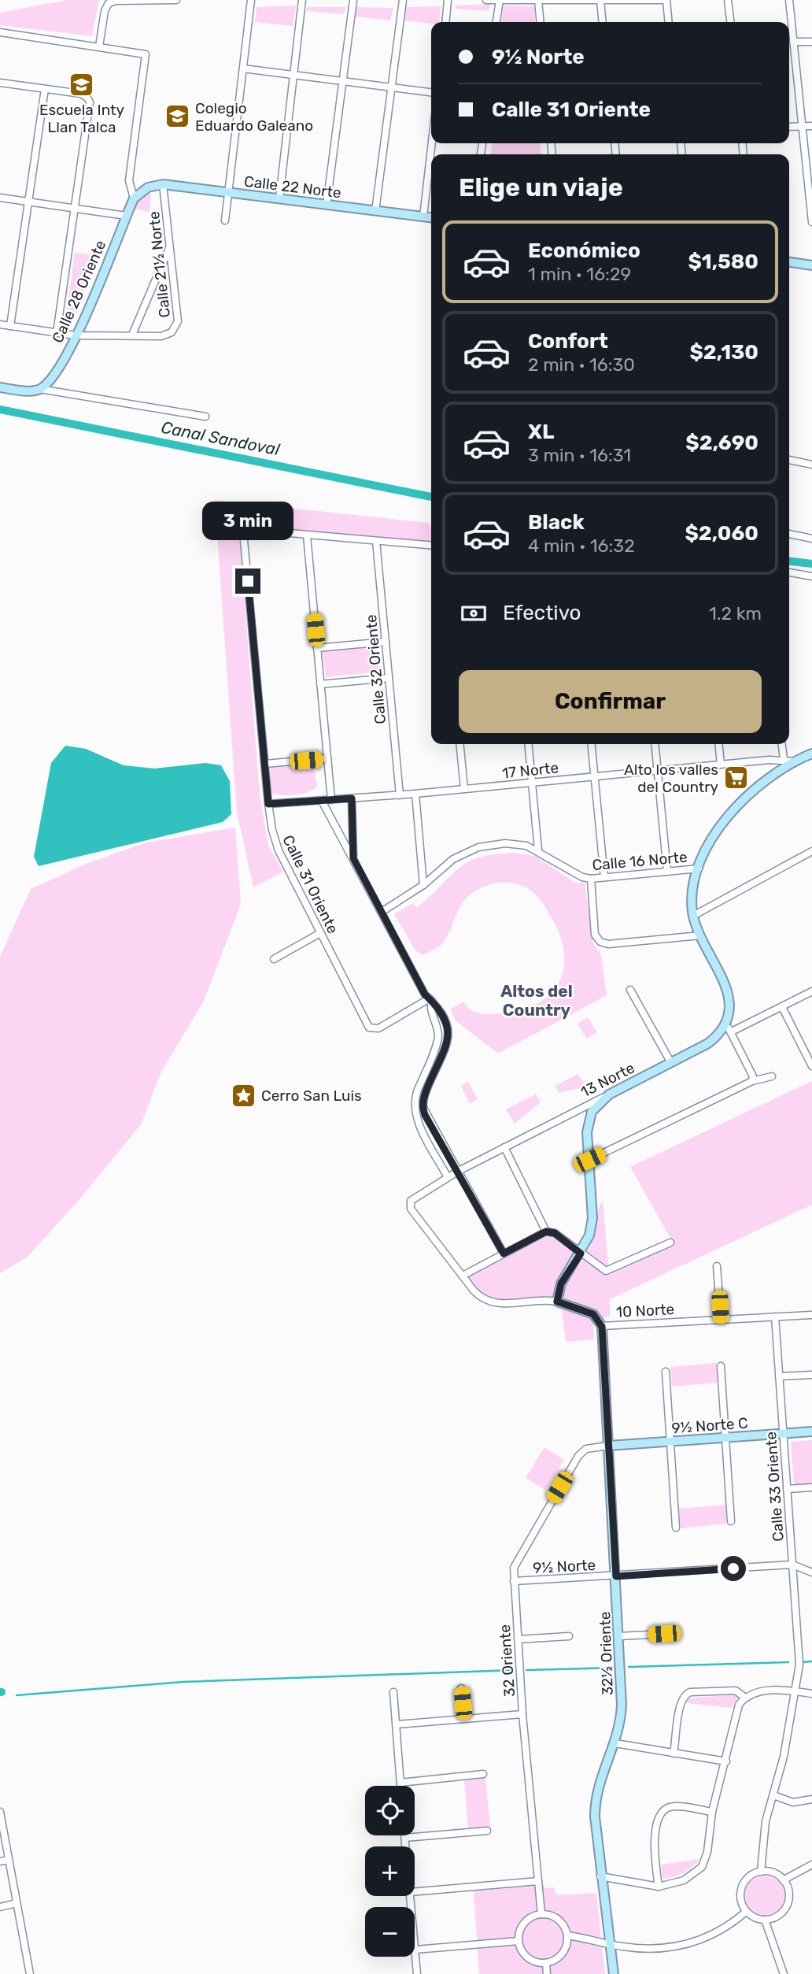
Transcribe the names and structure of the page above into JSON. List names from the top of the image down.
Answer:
{
  "streets": {
    "street": [
      "Calle 22 Norte",
      "Calle 21½ Norte",
      "Calle 28 Oriente",
      "Calle 32 Oriente",
      "17 Norte",
      "Calle 16 Norte",
      "Calle 31 Oriente",
      "13 Norte",
      "10 Norte",
      "9½ Norte C",
      "Calle 33 Oriente",
      "9½ Norte",
      "32½ Oriente",
      "32 Oriente"
    ]
  },
  "crossings": [
    ["Calle 22 Norte", "Calle 21½ Norte"],
    ["Calle 22 Norte", "Calle 28 Oriente"],
    ["Calle 21½ Norte", "Calle 28 Oriente"],
    ["Calle 32 Oriente", "17 Norte"],
    ["17 Norte", "Calle 31 Oriente"],
    ["13 Norte", "10 Norte"],
    ["10 Norte", "Calle 33 Oriente"],
    ["10 Norte", "32½ Oriente"],
    ["9½ Norte C", "Calle 33 Oriente"],
    ["9½ Norte C", "32½ Oriente"],
    ["9½ Norte C", "32 Oriente"],
    ["Calle 33 Oriente", "9½ Norte"],
    ["9½ Norte", "32½ Oriente"],
    ["9½ Norte", "32 Oriente"],
    ["32½ Oriente", "32 Oriente"]
  ],
  "districts": ["Altos del Country"],
  "water": ["Canal Sandoval"],
  "places": {
    "school or university": ["Escuela Inty Llan Talca", "Colegio Eduardo Galeano"],
    "supermarket": ["Alto los valles del Country"],
    "place": ["Cerro San Luis"]
  },
  "page": {
    "banner": ["9½ Norte", "Calle 31 Oriente"],
    "heading": "Elige un viaje",
    "list": [
      {
        "name": "Económico",
        "note": "1 min · 16:29",
        "value": "$1,580"
      },
      {
        "name": "Confort",
        "note": "2 min · 16:30",
        "value": "$2,130"
      },
      {
        "name": "XL",
        "note": "3 min · 16:31",
        "value": "$2,690"
      },
      {
        "name": "Black",
        "note": "4 min · 16:32",
        "value": "$2,060"
      }
    ],
    "bubble": "3 min",
    "pay": ["Efectivo", "1.2 km"],
    "buttons": "Confirmar",
    "map_buttons": ["+", "−"]
  }
}
